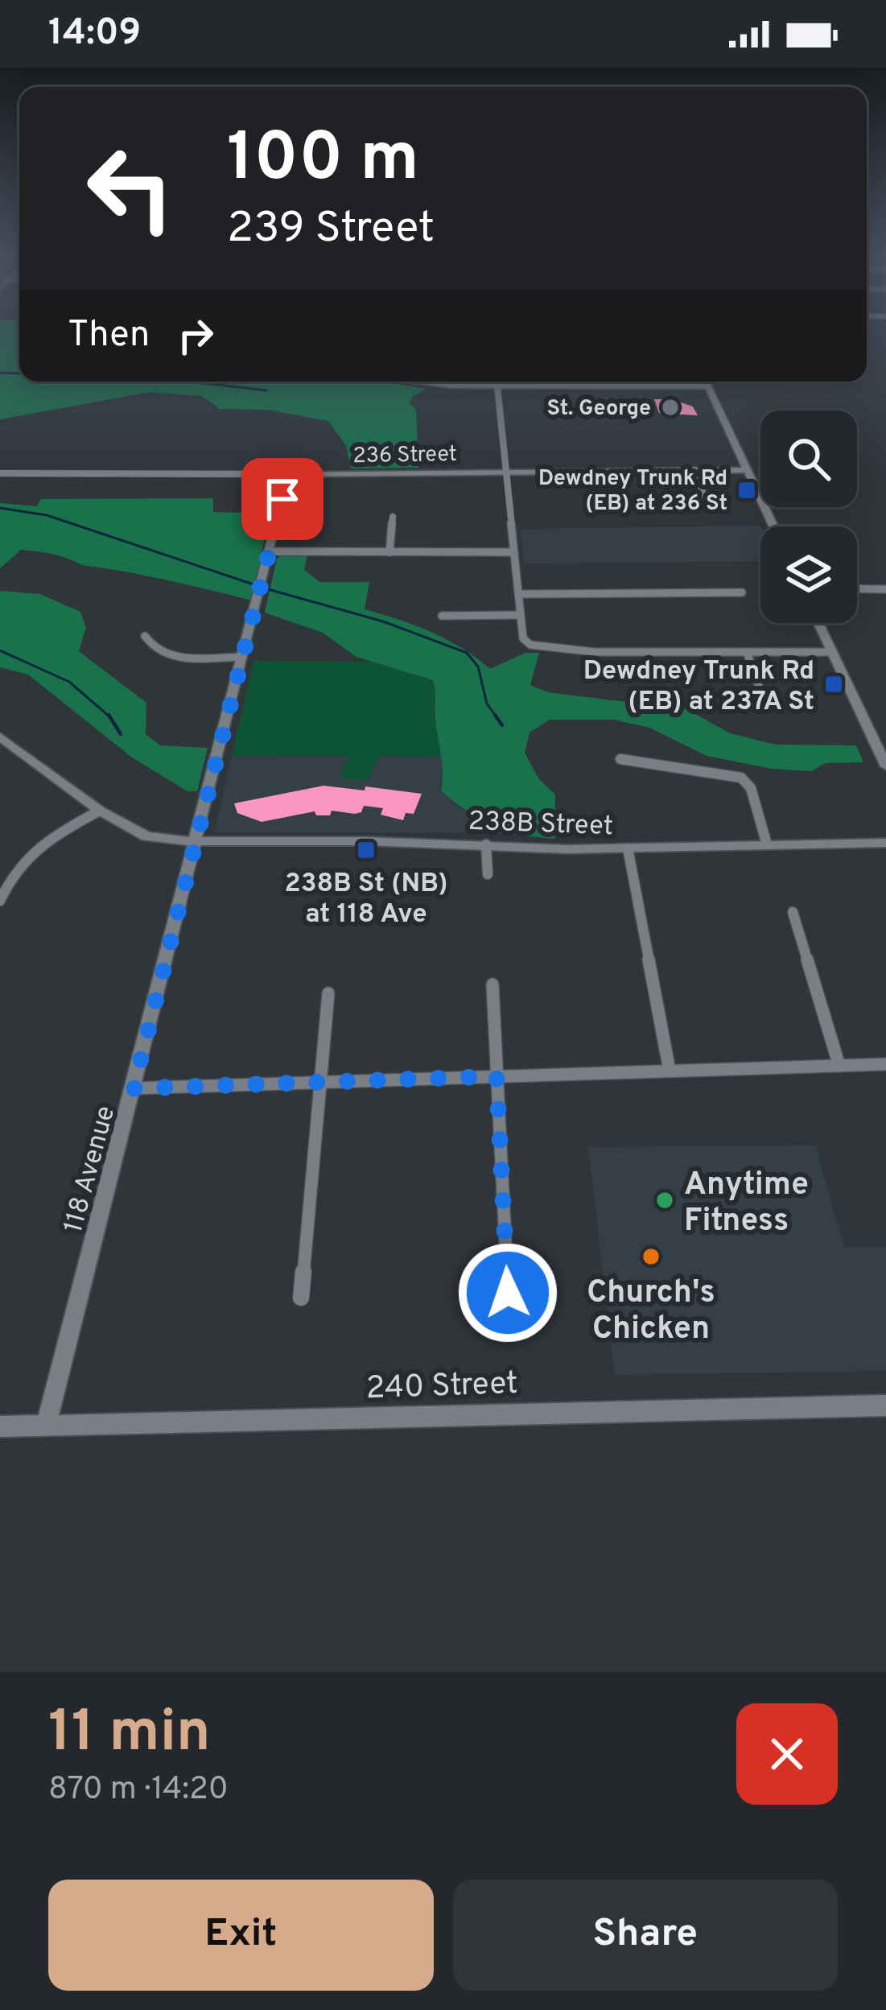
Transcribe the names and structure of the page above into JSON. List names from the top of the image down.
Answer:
{
  "streets": {
    "street": [
      "236 Street",
      "238B Street",
      "118 Avenue",
      "240 Street"
    ]
  },
  "crossings": [
    ["236 Street", "118 Avenue"],
    ["238B Street", "118 Avenue"],
    ["118 Avenue", "240 Street"]
  ],
  "places": {
    "other": ["St. George", "Anytime Fitness", "Church's Chicken"],
    "transit": ["Dewdney Trunk Rd (EB) at 236 St", "Dewdney Trunk Rd (EB) at 237A St", "238B St (NB) at 118 Ave"]
  },
  "page": {
    "status": "14:09",
    "turn": ["100 m", "239 Street"],
    "then": "Then",
    "heading": ["11 min", "870 m · 14:20"],
    "buttons": ["Exit", "Share"]
  }
}
